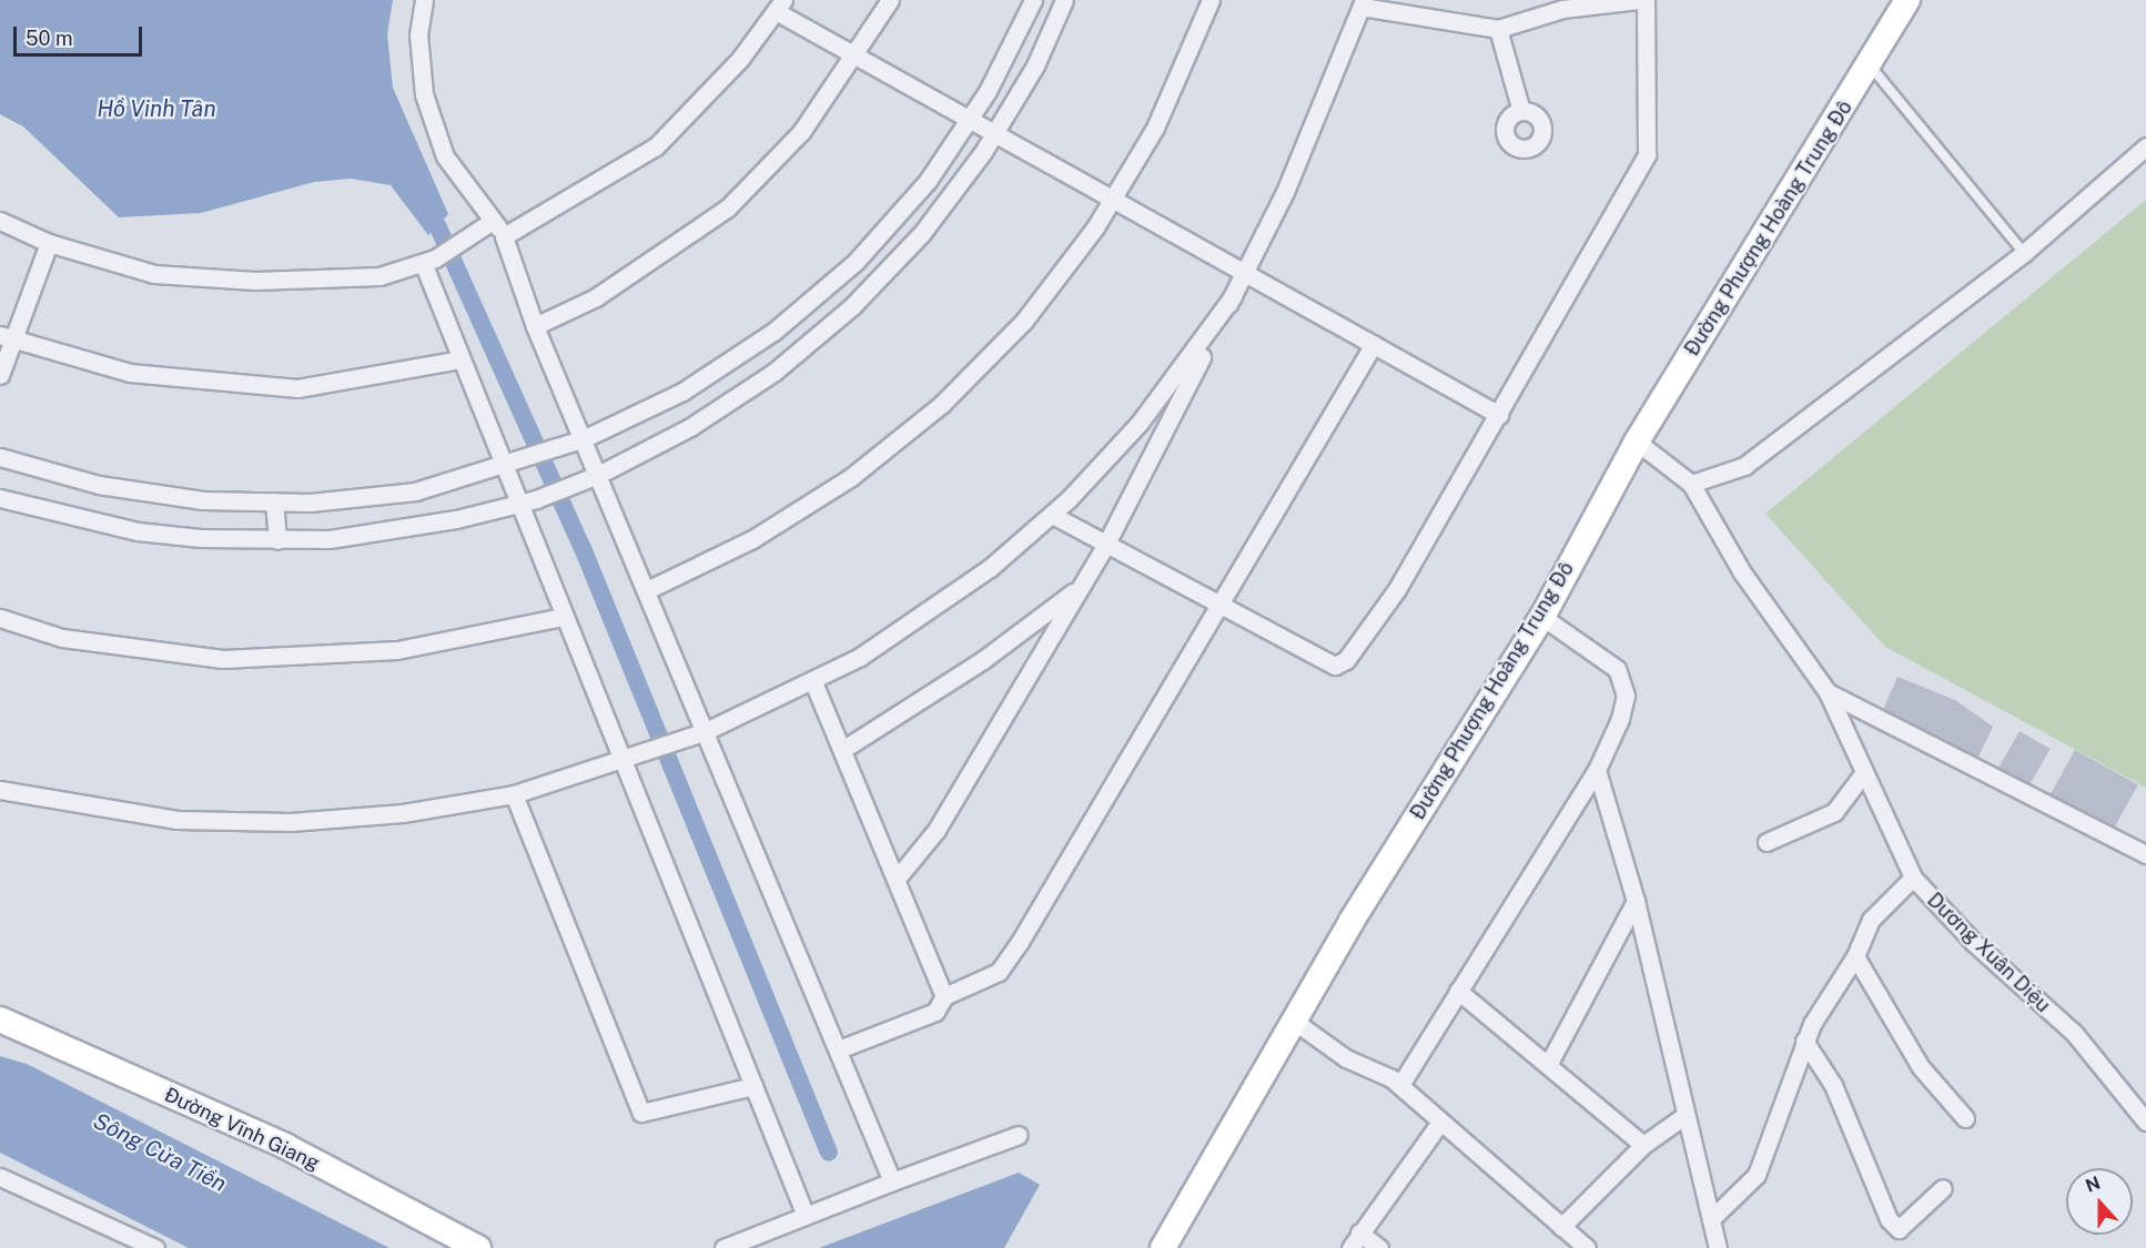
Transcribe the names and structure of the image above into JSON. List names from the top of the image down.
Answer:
{
  "streets": {
    "street": ["Đường Phượng Hoàng Trung Đô", "Dương Xuân Diệu", "Đường Vĩnh Giang"]
  },
  "water": ["Hồ Vinh Tân", "Sông Cửa Tiền"],
  "scale_bar": "50 m",
  "north": "top"
}
